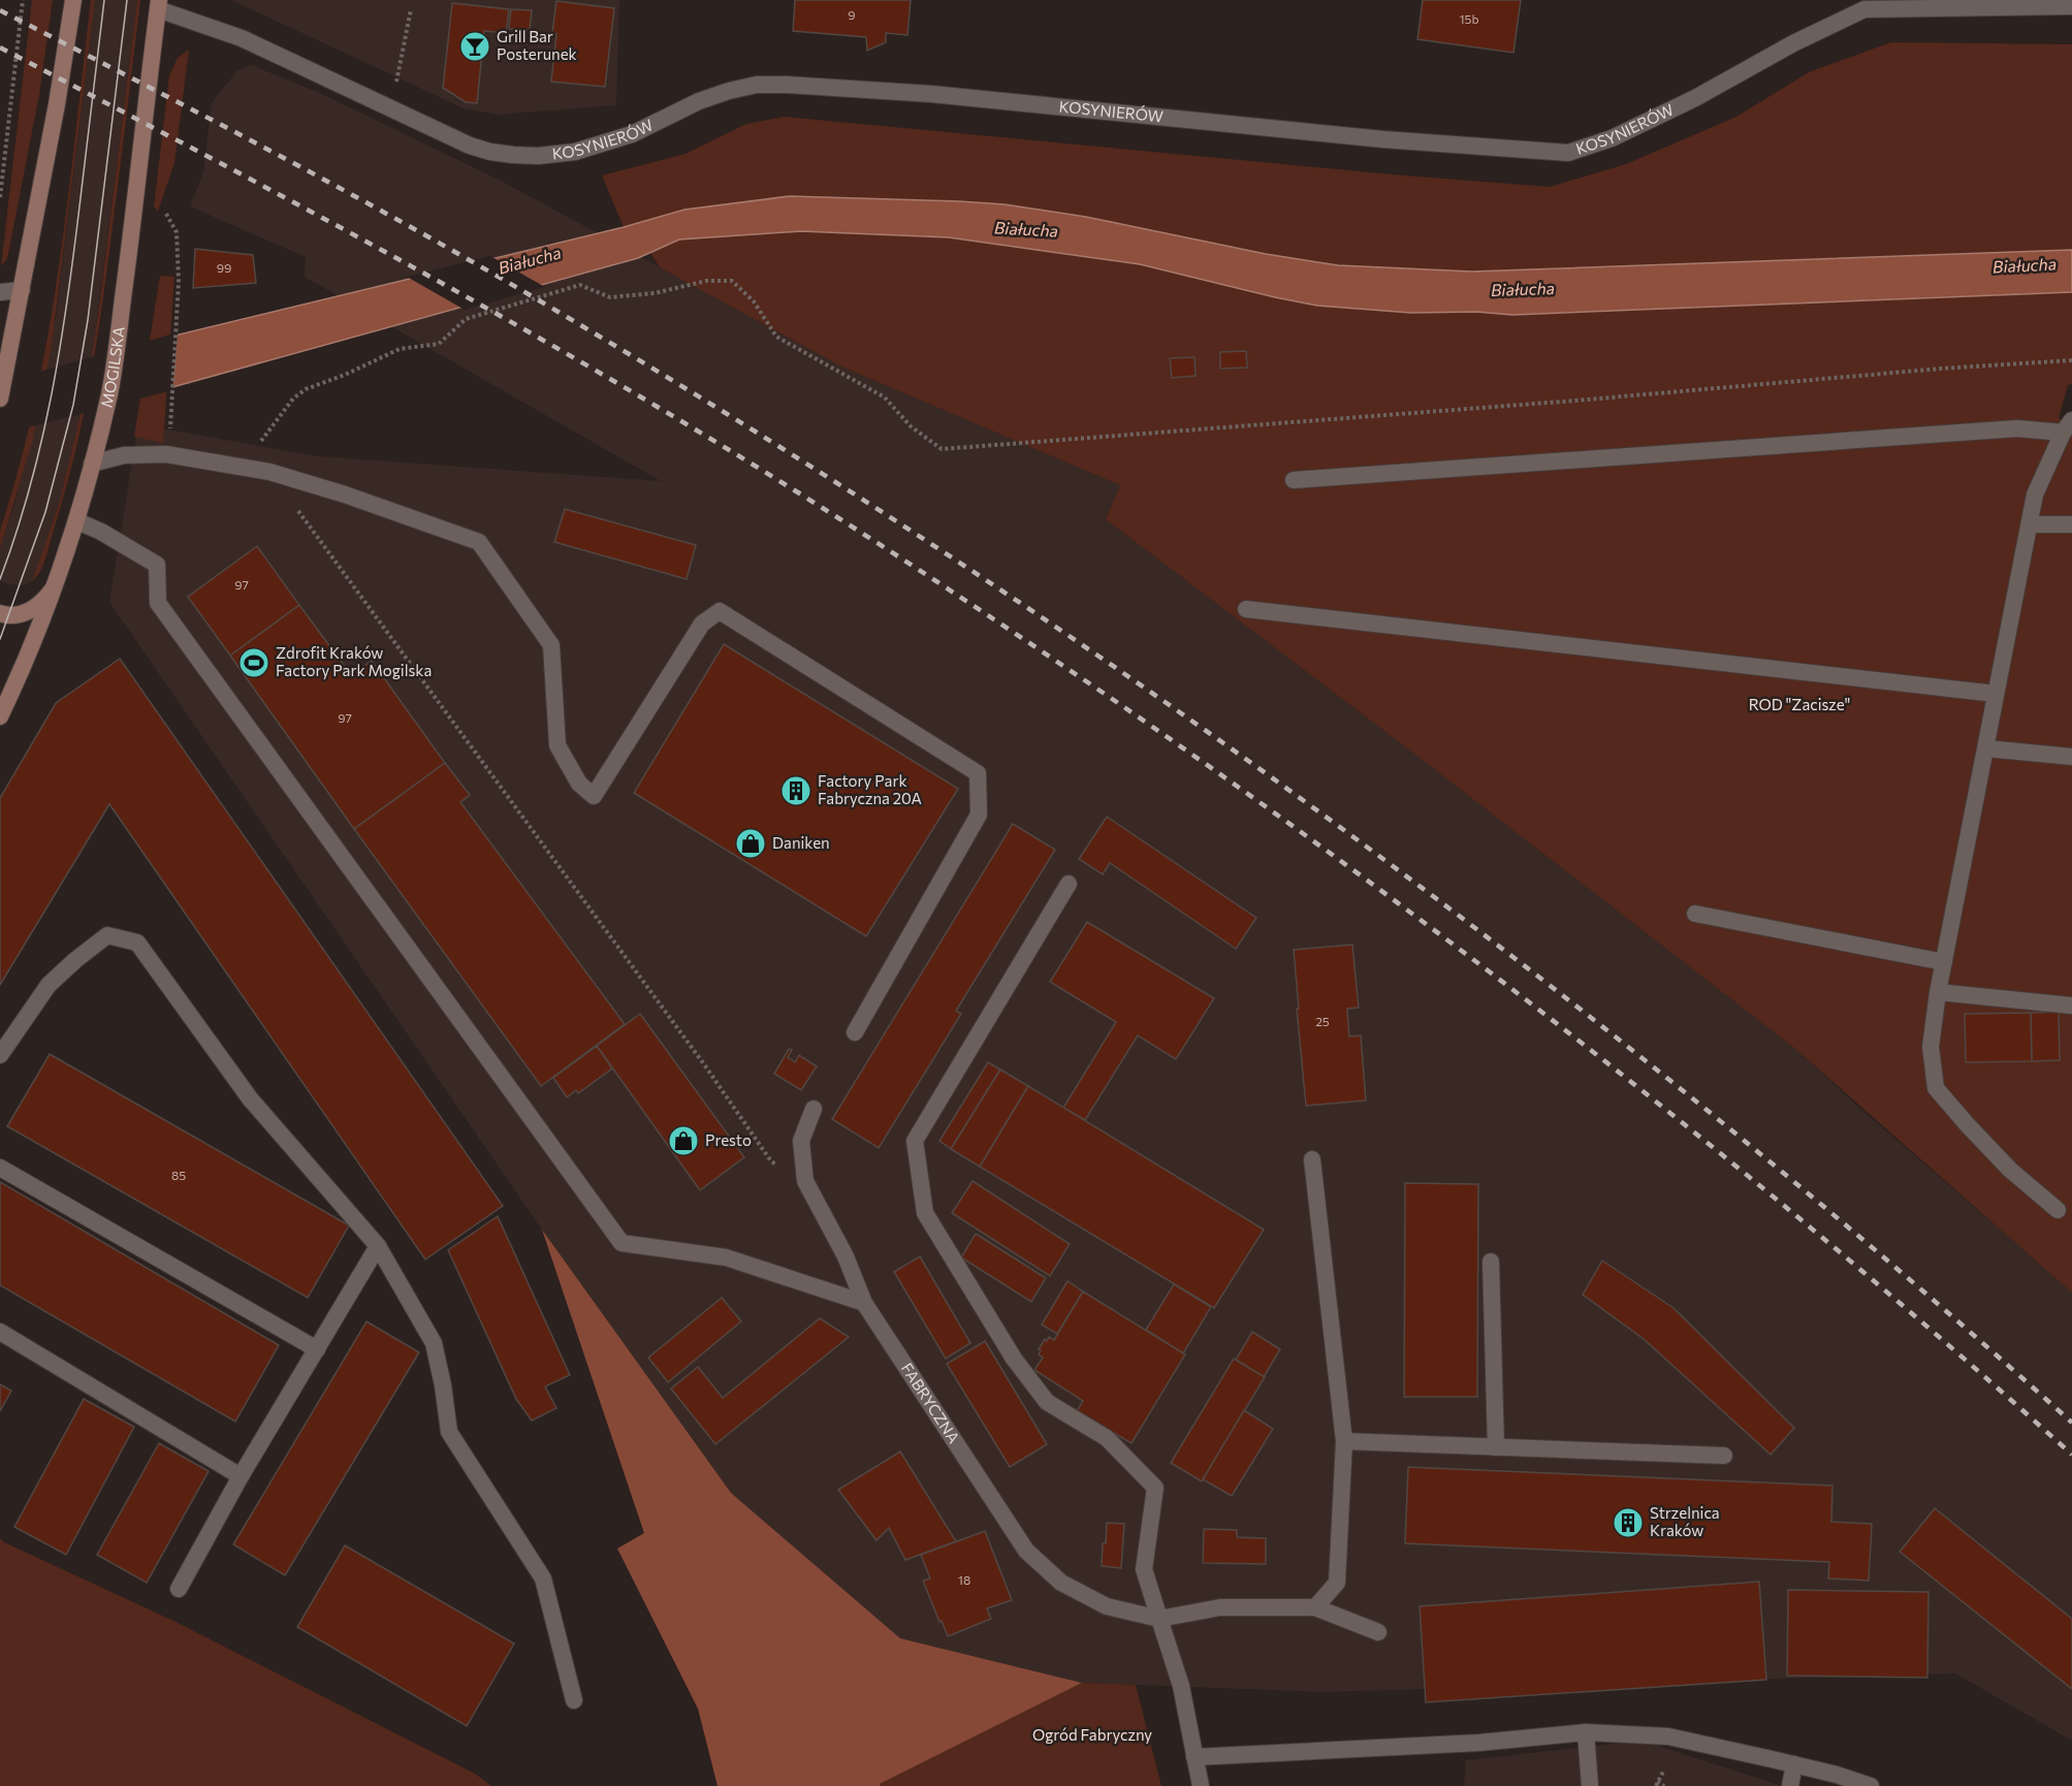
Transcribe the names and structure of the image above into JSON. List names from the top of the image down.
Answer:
{
  "streets": {
    "main road": ["MOGILSKA"],
    "street": ["KOSYNIERÓW", "FABRYCZNA"]
  },
  "crossings": [
    ["KOSYNIERÓW", "MOGILSKA"]
  ],
  "water": ["Białucha"],
  "parks": ["ROD \"Zacisze\"", "Ogród Fabryczny"],
  "places": {
    "bar": ["Grill Bar Posterunek"],
    "sports": ["Zdrofit Kraków Factory Park Mogilska"],
    "building": ["Factory Park Fabryczna 20A", "Strzelnica Kraków"],
    "shop": ["Daniken", "Presto"]
  },
  "house_numbers": [
    "9",
    "15b",
    "99",
    "97",
    "97",
    "25",
    "85",
    "18"
  ]
}
